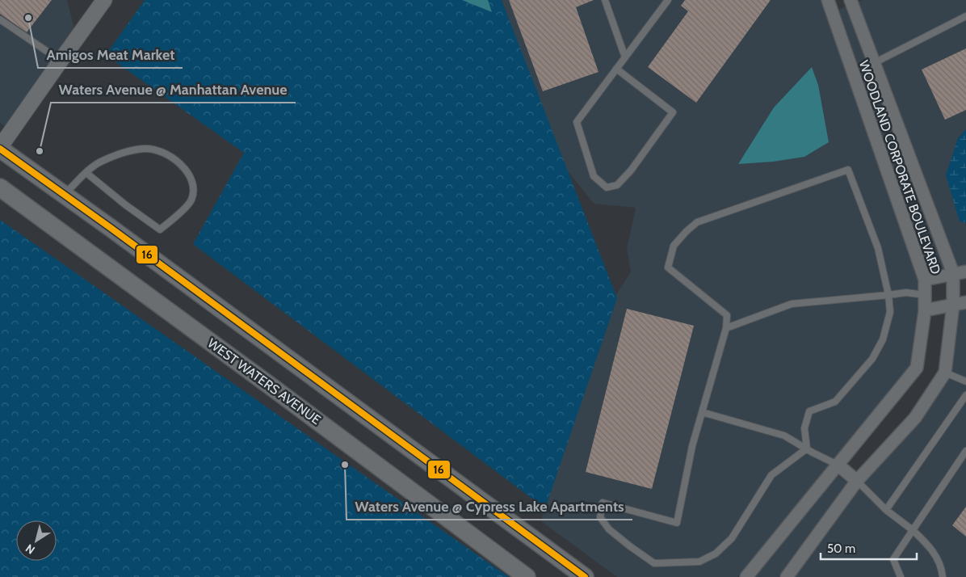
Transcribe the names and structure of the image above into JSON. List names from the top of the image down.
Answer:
{
  "streets": {
    "main road": ["WEST WATERS AVENUE"],
    "street": ["WOODLAND CORPORATE BOULEVARD"]
  },
  "places": ["Amigos Meat Market", "Waters Avenue @ Manhattan Avenue", "Waters Avenue @ Cypress Lake Apartments"],
  "lines": ["transit line 16"],
  "scale_bar": "50 m",
  "north": "bottom left"
}
